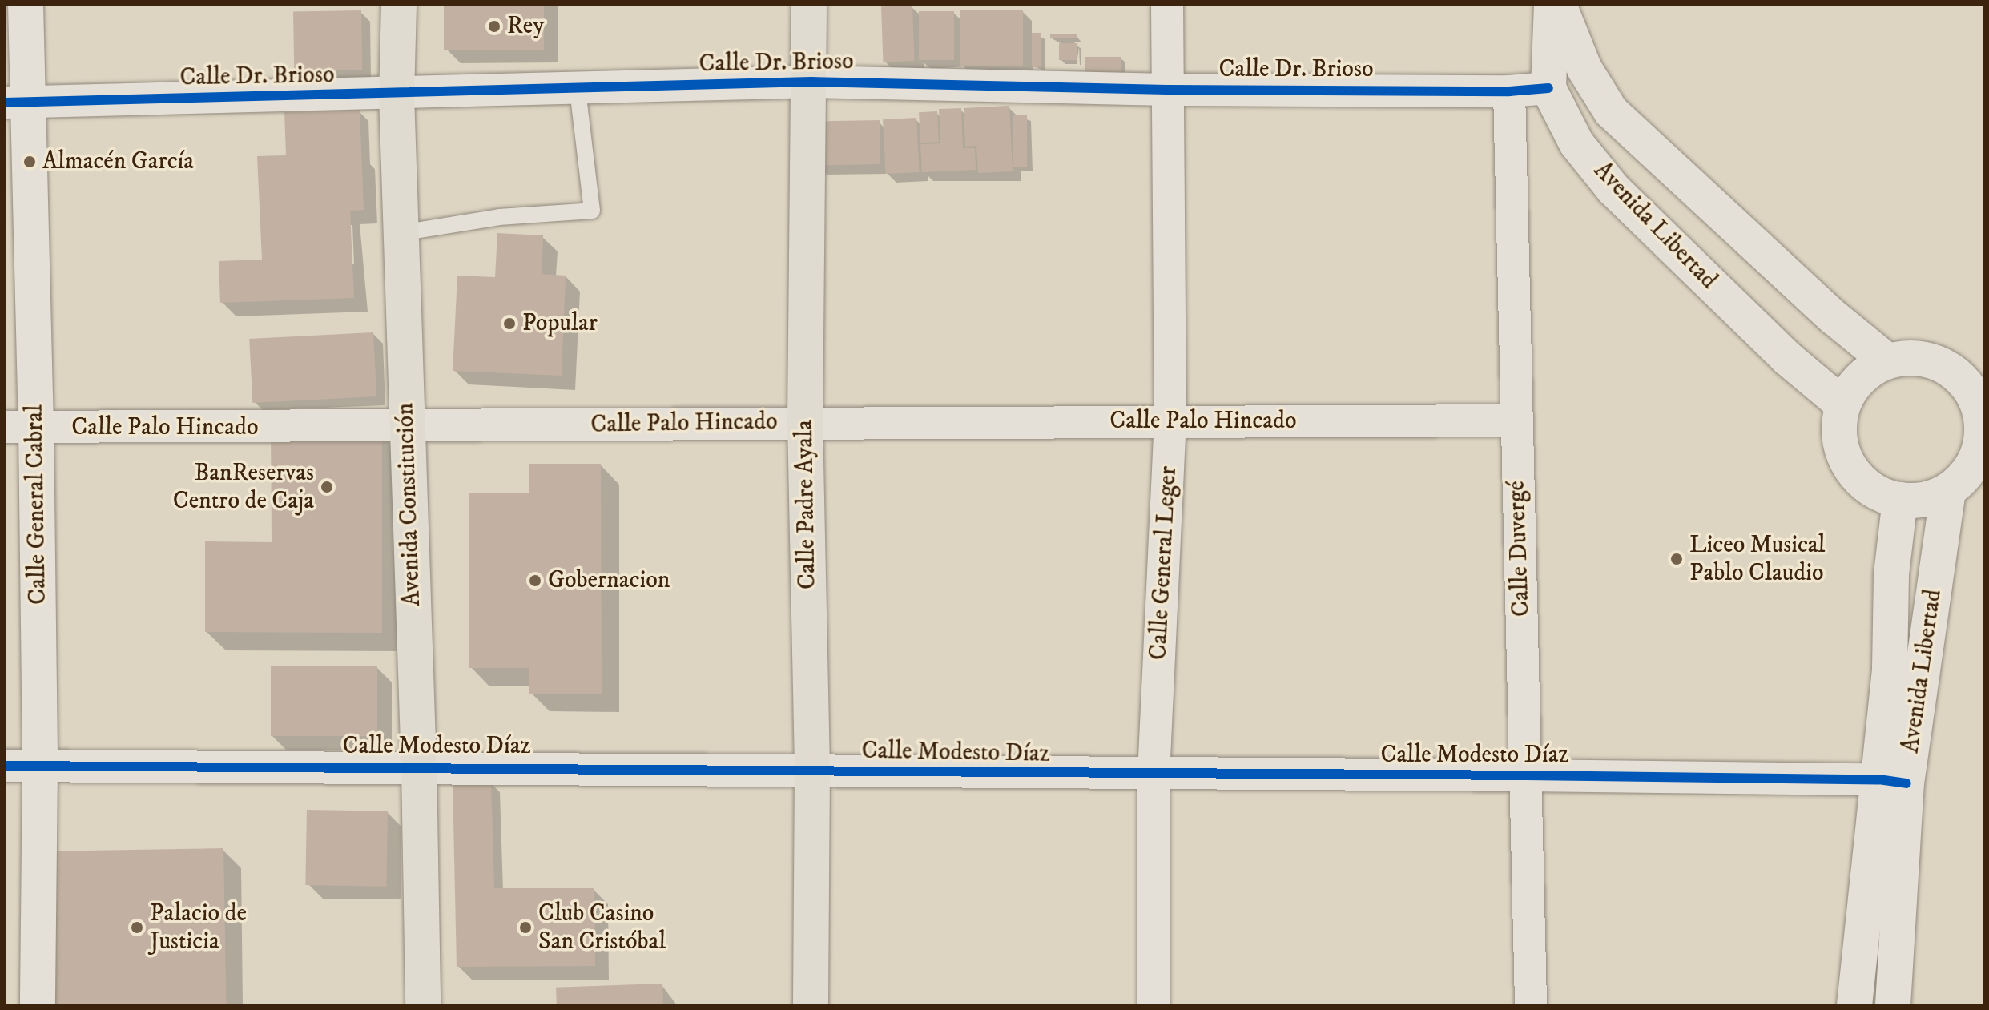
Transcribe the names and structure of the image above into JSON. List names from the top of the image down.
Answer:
{
  "streets": {
    "main road": [
      "Avenida Libertad",
      "Calle General Cabral",
      "Avenida Constitución",
      "Calle Padre Ayala"
    ],
    "street": [
      "Calle Dr. Brioso",
      "Calle Palo Hincado",
      "Calle Duvergé",
      "Calle General Leger",
      "Calle Modesto Díaz"
    ]
  },
  "crossings": [
    ["Calle Dr. Brioso", "Avenida Libertad"],
    ["Calle Dr. Brioso", "Calle General Cabral"],
    ["Calle Dr. Brioso", "Avenida Constitución"],
    ["Calle Dr. Brioso", "Calle Padre Ayala"],
    ["Calle Dr. Brioso", "Calle Duvergé"],
    ["Calle Dr. Brioso", "Calle General Leger"],
    ["Avenida Libertad", "Calle Modesto Díaz"],
    ["Calle Palo Hincado", "Calle General Cabral"],
    ["Calle Palo Hincado", "Avenida Constitución"],
    ["Calle Palo Hincado", "Calle Padre Ayala"],
    ["Calle Palo Hincado", "Calle Duvergé"],
    ["Calle Palo Hincado", "Calle General Leger"],
    ["Calle General Cabral", "Calle Modesto Díaz"],
    ["Avenida Constitución", "Calle Modesto Díaz"],
    ["Calle Padre Ayala", "Calle Modesto Díaz"],
    ["Calle Duvergé", "Calle Modesto Díaz"],
    ["Calle General Leger", "Calle Modesto Díaz"]
  ],
  "places": [
    "Rey",
    "Almacén García",
    "Popular",
    "BanReservas Centro de Caja",
    "Liceo Musical Pablo Claudio",
    "Gobernacion",
    "Palacio de Justicia",
    "Club Casino San Cristóbal"
  ]
}
